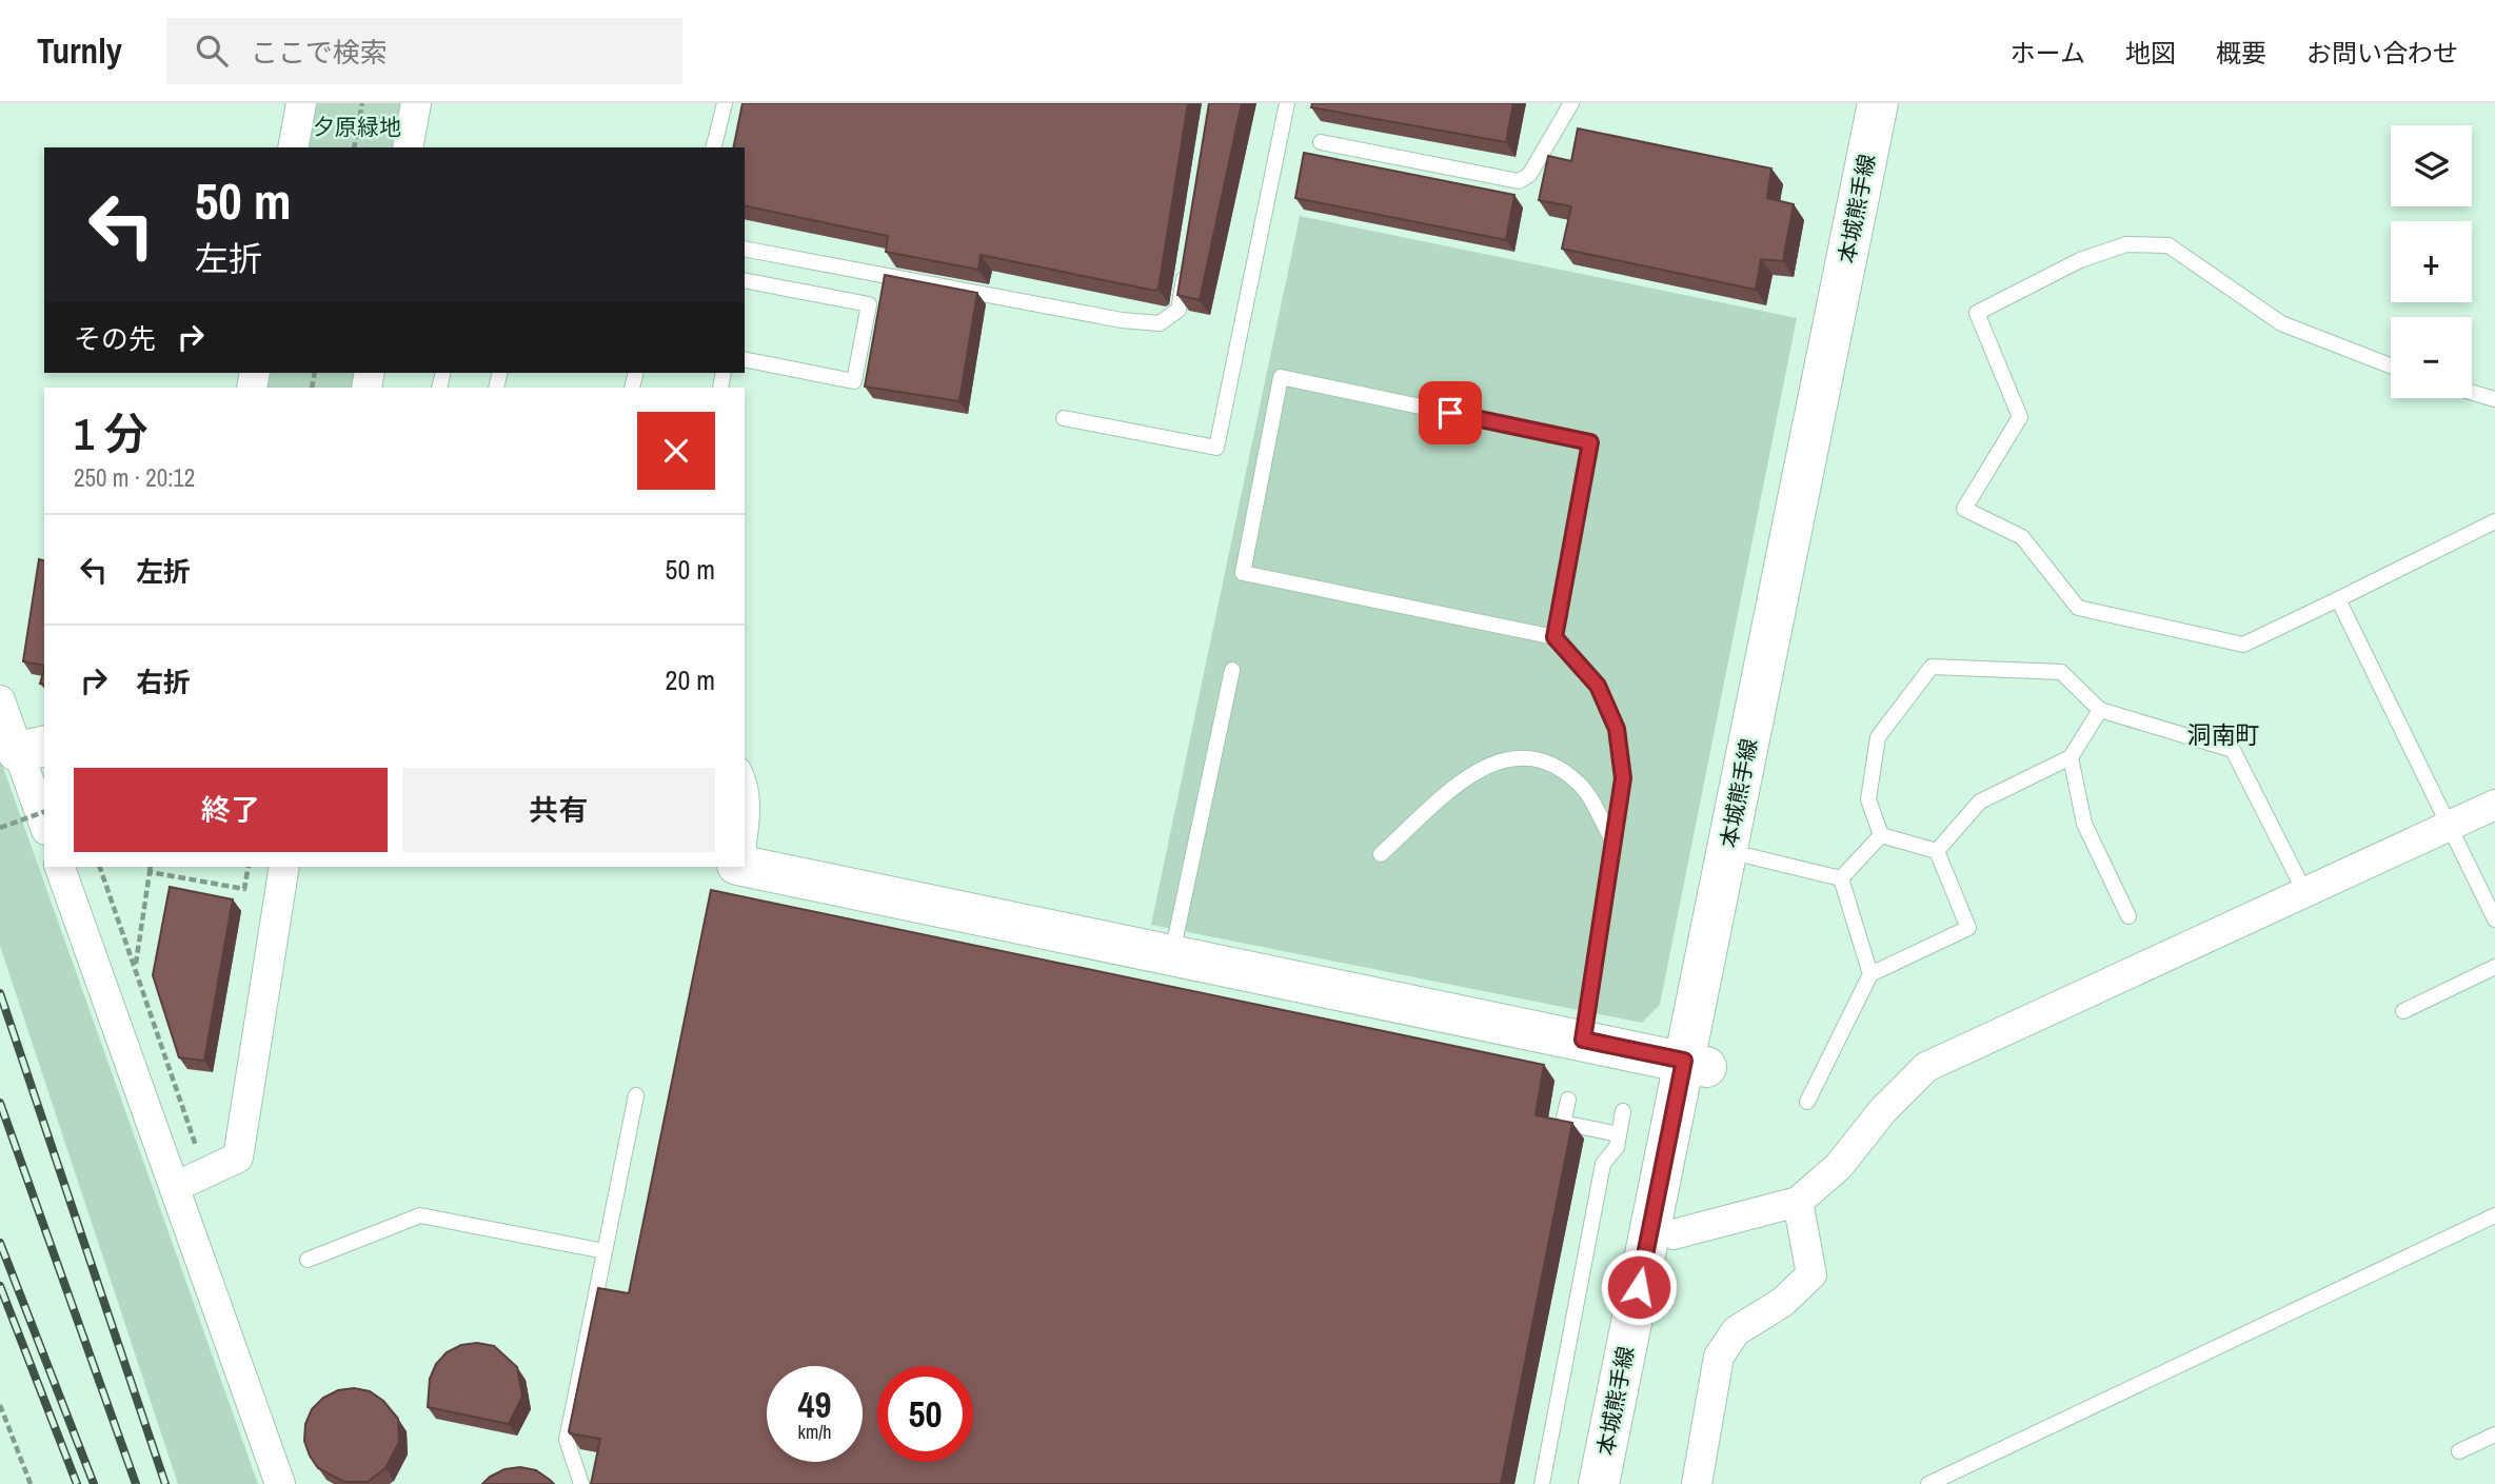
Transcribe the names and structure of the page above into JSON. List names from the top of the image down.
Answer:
{
  "streets": {
    "main road": ["本城熊手線"]
  },
  "districts": ["洞南町"],
  "parks": ["夕原緑地"],
  "page": {
    "header": "Turnly",
    "search": "ここで検索",
    "nav": [
      "ホーム",
      "地図",
      "概要",
      "お問い合わせ"
    ],
    "map_buttons": ["+", "−"],
    "turn": ["50 m", "左折"],
    "then": "その先",
    "heading": ["1 分", "250 m · 20:12"],
    "list": [
      {
        "name": "左折",
        "value": "50 m"
      },
      {
        "name": "右折",
        "value": "20 m"
      }
    ],
    "buttons": ["終了", "共有"],
    "speed": "49 km/h",
    "limit": "50"
  }
}
